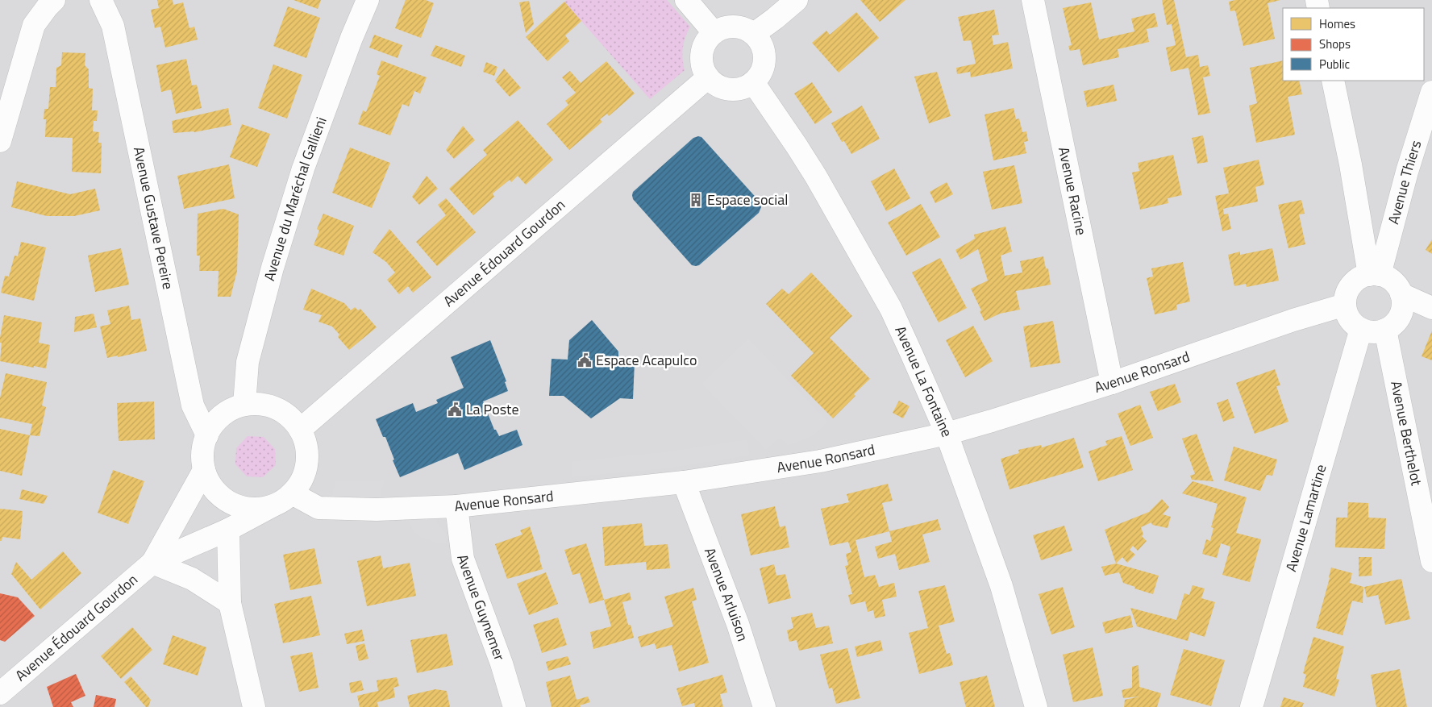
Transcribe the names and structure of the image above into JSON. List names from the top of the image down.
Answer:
{
  "streets": {
    "street": [
      "Avenue Thiers",
      "Avenue Racine",
      "Avenue du Maréchal Gallieni",
      "Avenue Gustave Pereire",
      "Avenue Édouard Gourdon",
      "Avenue Ronsard",
      "Avenue La Fontaine",
      "Avenue Berthelot",
      "Avenue Lamartine",
      "Avenue Arluison",
      "Avenue Guynemer"
    ]
  },
  "crossings": [
    ["Avenue Thiers", "Avenue Ronsard"],
    ["Avenue Thiers", "Avenue Berthelot"],
    ["Avenue Thiers", "Avenue Lamartine"],
    ["Avenue Racine", "Avenue Ronsard"],
    ["Avenue du Maréchal Gallieni", "Avenue Gustave Pereire"],
    ["Avenue du Maréchal Gallieni", "Avenue Édouard Gourdon"],
    ["Avenue du Maréchal Gallieni", "Avenue Ronsard"],
    ["Avenue Gustave Pereire", "Avenue Édouard Gourdon"],
    ["Avenue Gustave Pereire", "Avenue Ronsard"],
    ["Avenue Édouard Gourdon", "Avenue Ronsard"],
    ["Avenue Édouard Gourdon", "Avenue La Fontaine"],
    ["Avenue Ronsard", "Avenue La Fontaine"],
    ["Avenue Ronsard", "Avenue Berthelot"],
    ["Avenue Ronsard", "Avenue Lamartine"],
    ["Avenue Ronsard", "Avenue Arluison"],
    ["Avenue Ronsard", "Avenue Guynemer"],
    ["Avenue Berthelot", "Avenue Lamartine"]
  ],
  "places": {
    "building": ["Espace social"],
    "public building": ["Espace Acapulco", "La Poste"]
  },
  "legend": ["Homes", "Shops", "Public"]
}
